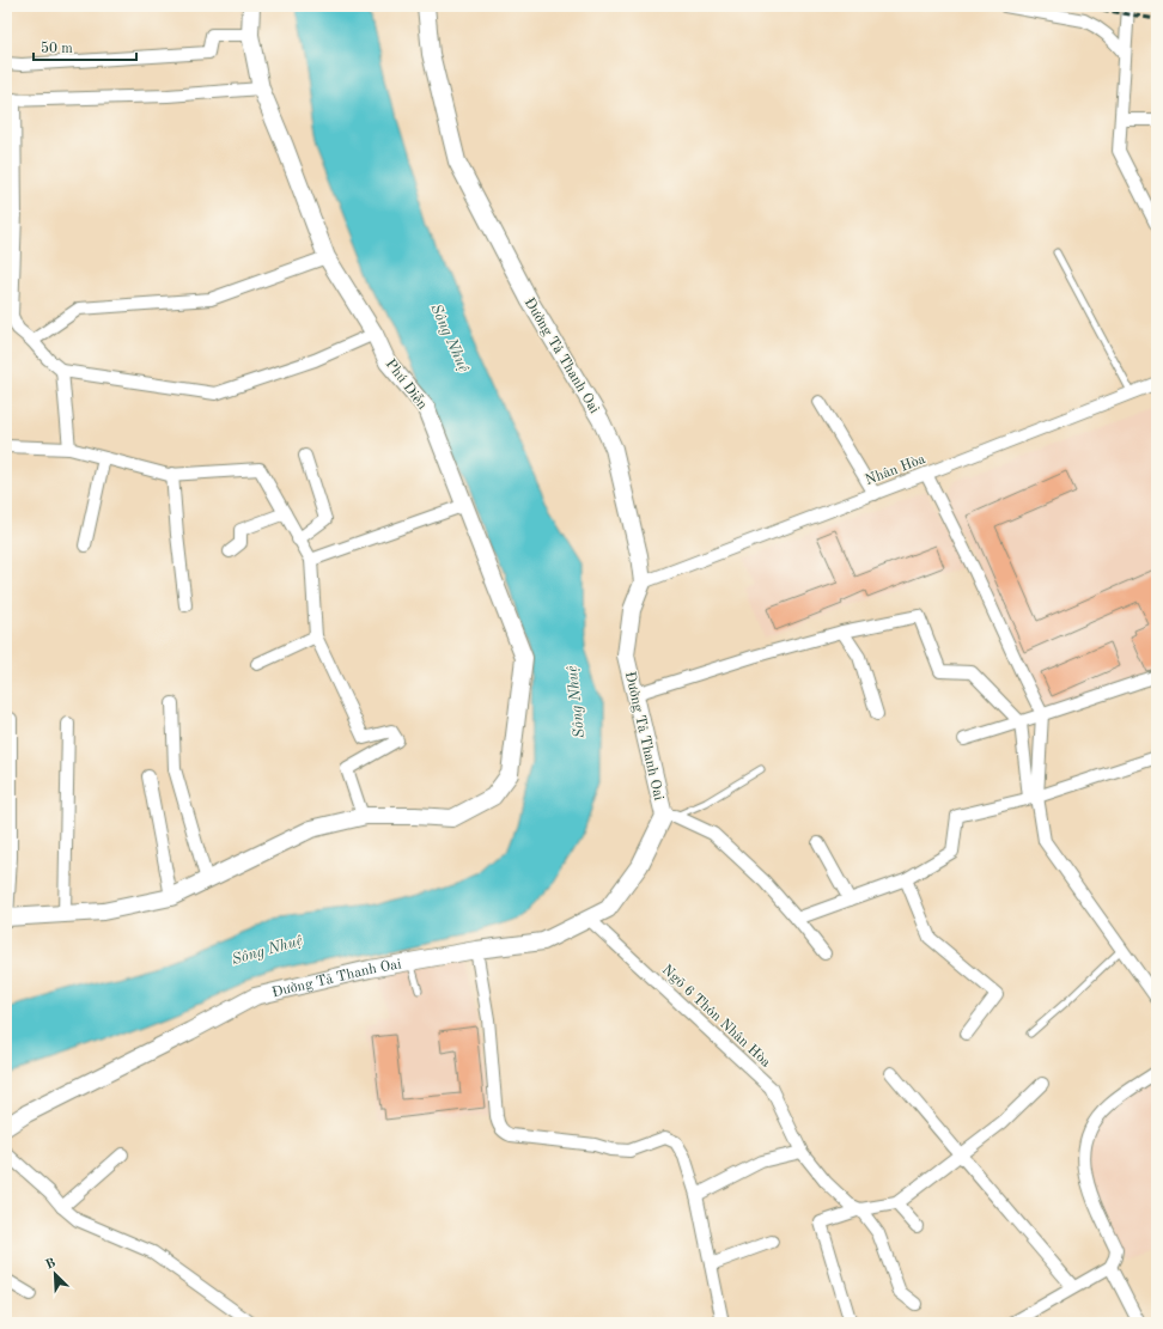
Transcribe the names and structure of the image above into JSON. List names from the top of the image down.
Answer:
{
  "streets": {
    "street": [
      "Đường Tả Thanh Oai",
      "Phú Diễn",
      "Nhân Hòa",
      "Ngõ 6 Thôn Nhân Hòa"
    ]
  },
  "crossings": [
    ["Đường Tả Thanh Oai", "Nhân Hòa"],
    ["Đường Tả Thanh Oai", "Ngõ 6 Thôn Nhân Hòa"]
  ],
  "water": ["Sông Nhuệ"],
  "scale_bar": "50 m",
  "north": "top left"
}
